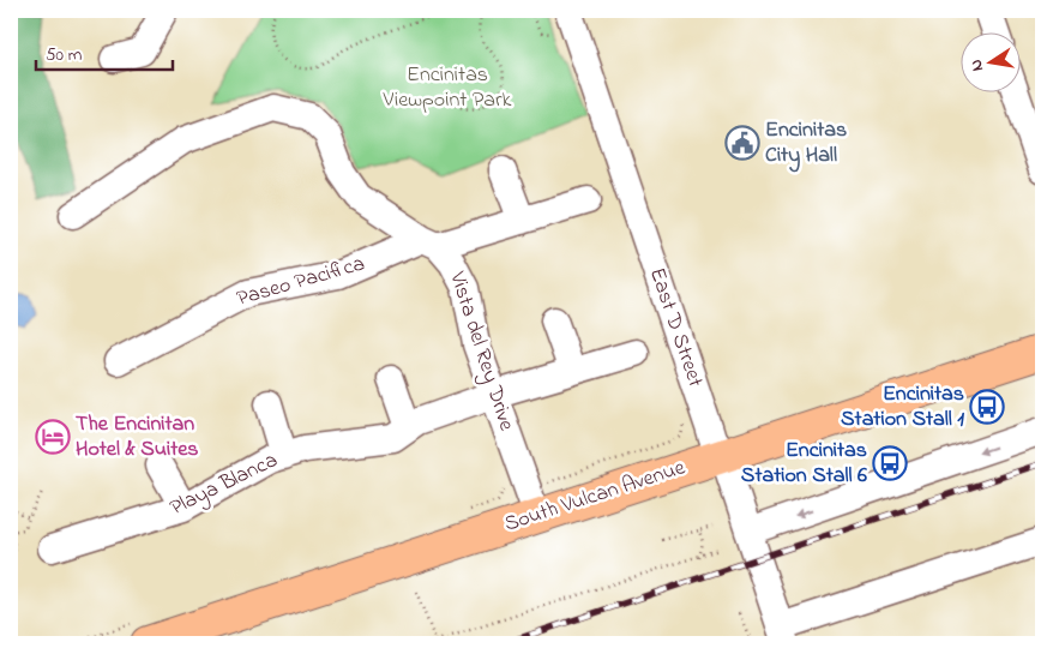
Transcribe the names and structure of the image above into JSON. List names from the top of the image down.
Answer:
{
  "streets": {
    "main road": ["South Vulcan Avenue"],
    "street": [
      "Paseo Pacifica",
      "East D Street",
      "Vista del Rey Drive",
      "Playa Blanca"
    ]
  },
  "crossings": [
    ["Paseo Pacifica", "Vista del Rey Drive"],
    ["East D Street", "South Vulcan Avenue"],
    ["Vista del Rey Drive", "Playa Blanca"],
    ["Vista del Rey Drive", "South Vulcan Avenue"]
  ],
  "parks": ["Encinitas Viewpoint Park"],
  "places": {
    "public building": ["Encinitas City Hall"],
    "bus stop": ["Encinitas Station Stall 1", "Encinitas Station Stall 6"],
    "hotel": ["The Encinitan Hotel & Suites"]
  },
  "scale_bar": "50 m",
  "north": "left"
}
